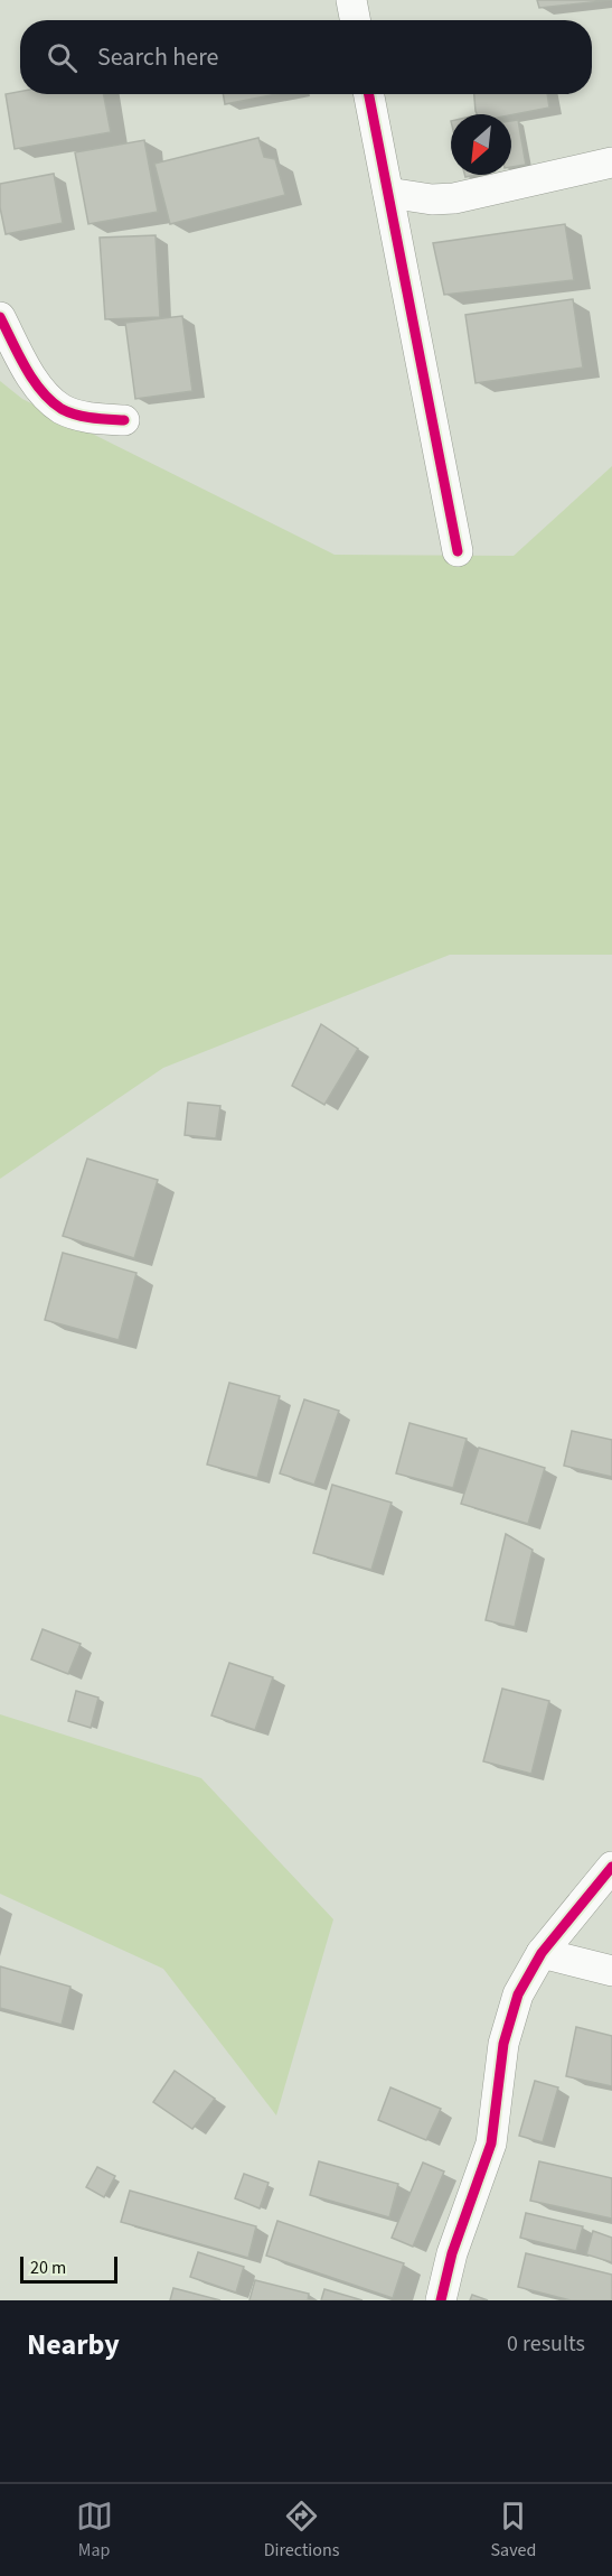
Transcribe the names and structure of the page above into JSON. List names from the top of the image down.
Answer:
{
  "scale_bar": "20 m",
  "north": "bottom left",
  "page": {
    "search": "Search here",
    "scale": "20 m",
    "heading": ["Nearby", "0 results"],
    "nav": ["Map", "Directions", "Saved"]
  }
}
